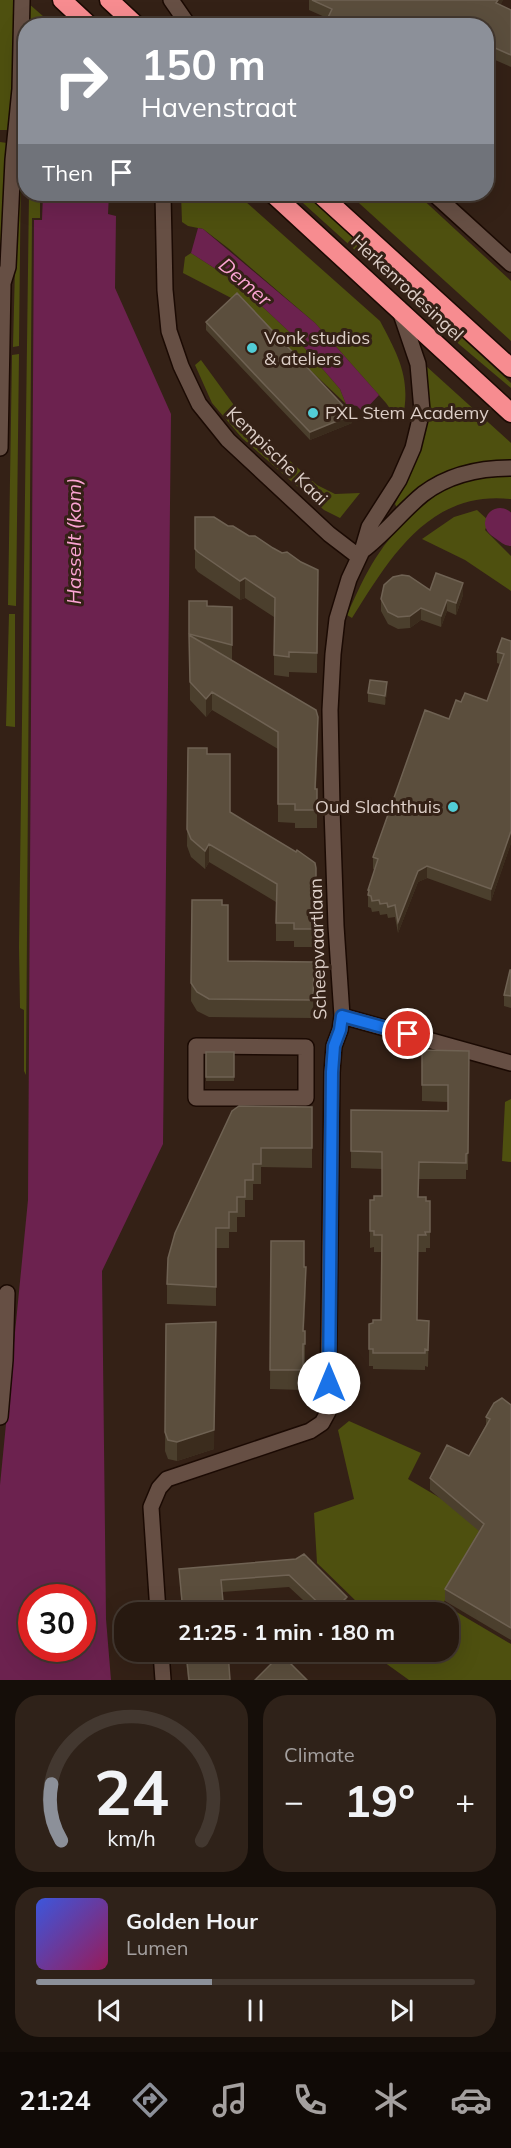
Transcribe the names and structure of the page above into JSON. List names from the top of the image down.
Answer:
{
  "streets": {
    "highway": ["Herkenrodesingel"],
    "street": ["Kempische Kaai", "Scheepvaartlaan"]
  },
  "crossings": [
    ["Kempische Kaai", "Scheepvaartlaan"]
  ],
  "water": ["Demer", "Hasselt (kom)"],
  "places": ["Vonk studios & ateliers", "PXL Stem Academy", "Oud Slachthuis"],
  "page": {
    "turn": ["150 m", "Havenstraat"],
    "then": "Then",
    "limit": "30",
    "trip": "21:25 · 1 min · 180 m",
    "tile": "Climate",
    "heat": ["−", "19°", "+"],
    "song": ["Golden Hour", "Lumen"],
    "tabs": "21:24",
    "gauge": ["24", "km/h"]
  }
}
